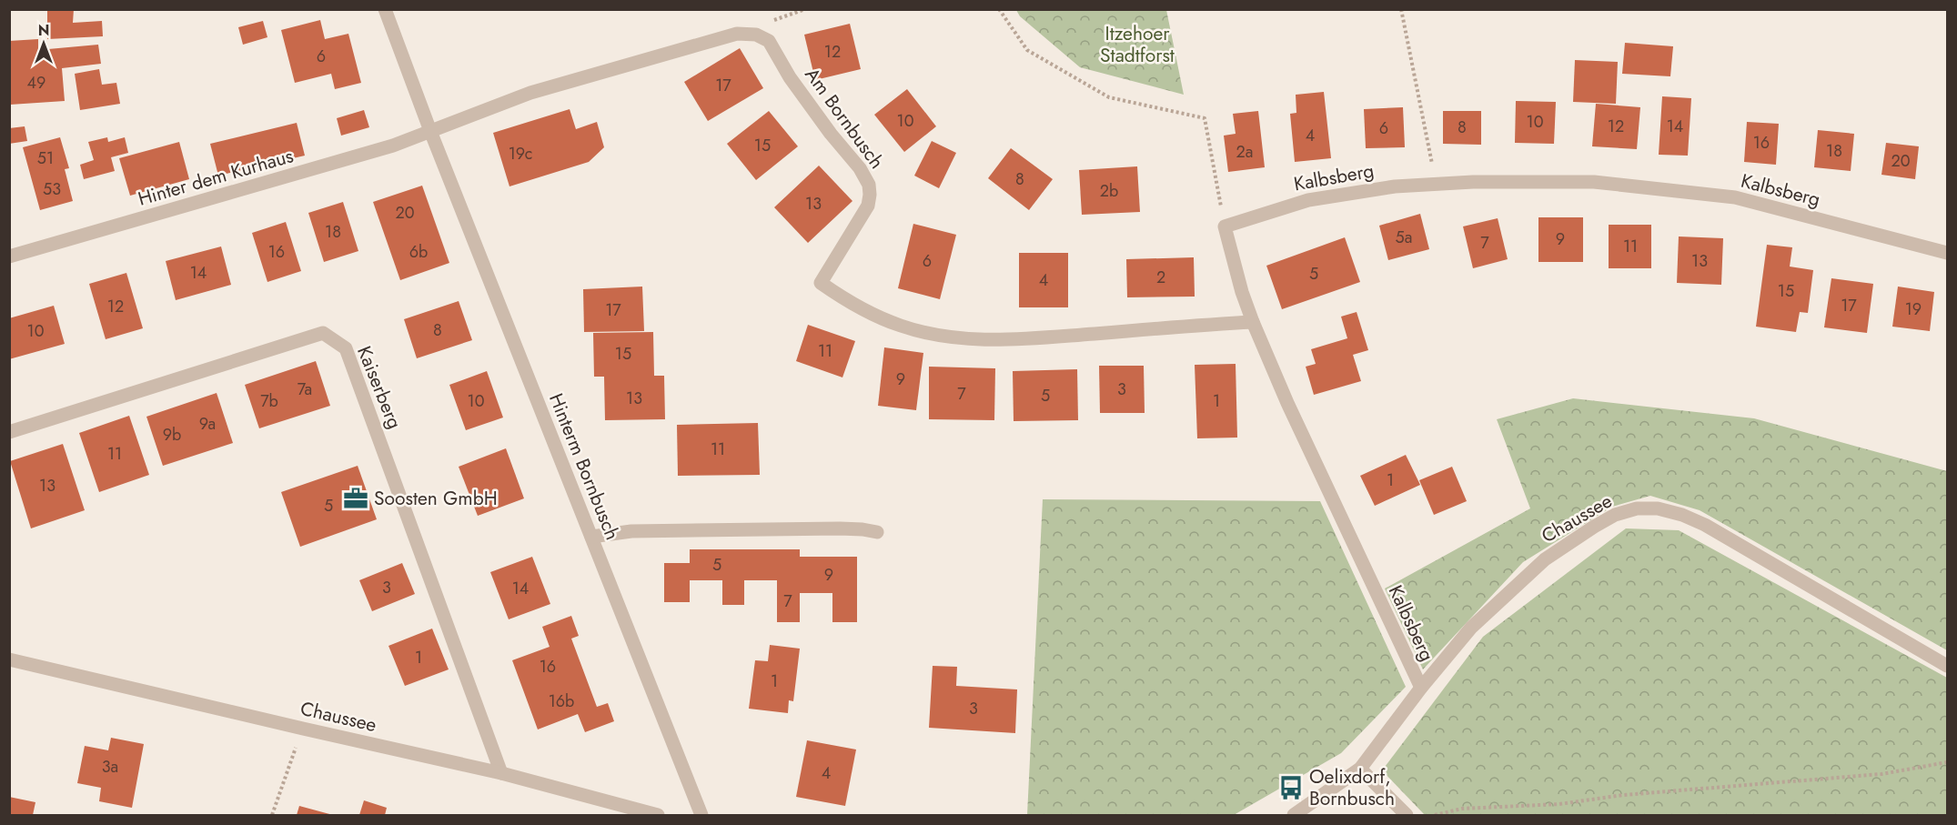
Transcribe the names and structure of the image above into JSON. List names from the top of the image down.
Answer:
{
  "streets": {
    "street": [
      "Am Bornbusch",
      "Hinter dem Kurhaus",
      "Kalbsberg",
      "Kaiserberg",
      "Hinterm Bornbusch",
      "Chaussee"
    ]
  },
  "crossings": [
    ["Am Bornbusch", "Hinter dem Kurhaus"],
    ["Am Bornbusch", "Kalbsberg"],
    ["Am Bornbusch", "Hinterm Bornbusch"],
    ["Hinter dem Kurhaus", "Hinterm Bornbusch"],
    ["Kalbsberg", "Chaussee"],
    ["Kaiserberg", "Chaussee"]
  ],
  "parks": ["Itzehoer Stadtforst"],
  "places": {
    "office": ["Soosten GmbH"],
    "bus stop": ["Oelixdorf, Bornbusch"]
  },
  "house_numbers": [
    "12",
    "6",
    "49",
    "17",
    "10",
    "10",
    "12",
    "14",
    "8",
    "6",
    "4",
    "16",
    "15",
    "18",
    "2a",
    "19c",
    "51",
    "20",
    "8",
    "53",
    "2b",
    "13",
    "20",
    "18",
    "5a",
    "9",
    "7",
    "11",
    "16",
    "6b",
    "6",
    "13",
    "14",
    "5",
    "2",
    "4",
    "15",
    "17",
    "12",
    "19",
    "17",
    "8",
    "10",
    "11",
    "15",
    "9",
    "7a",
    "3",
    "7",
    "5",
    "13",
    "7b",
    "10",
    "1",
    "9a",
    "9b",
    "11",
    "11",
    "1",
    "13",
    "5",
    "5",
    "9",
    "3",
    "14",
    "7",
    "1",
    "16",
    "1",
    "16b",
    "3",
    "3a",
    "4"
  ],
  "north": "top"
}
